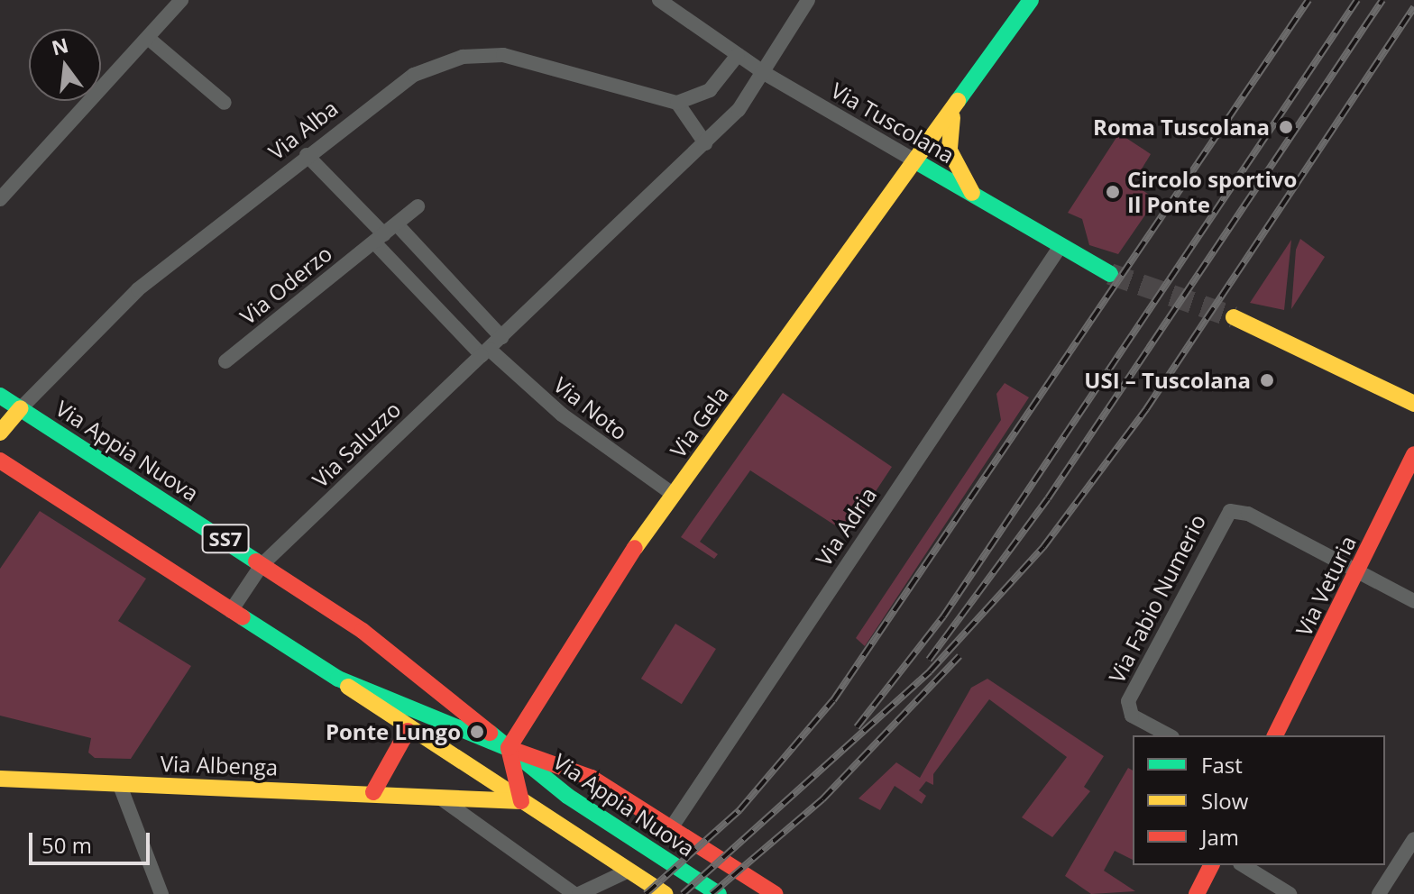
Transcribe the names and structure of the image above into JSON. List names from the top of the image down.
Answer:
{
  "streets": {
    "street": [
      "Via Tuscolana",
      "Via Alba",
      "Via Oderzo",
      "Via Noto",
      "Via Gela",
      "Via Saluzzo",
      "Via Appia Nuova",
      "Via Adria",
      "SS7",
      "Via Veturia",
      "Via Fabio Numerio",
      "Via Albenga"
    ]
  },
  "crossings": [
    ["Via Tuscolana", "Via Gela"],
    ["Via Tuscolana", "Via Adria"],
    ["Via Alba", "Via Noto"],
    ["Via Alba", "Via Appia Nuova"],
    ["Via Oderzo", "Via Noto"],
    ["Via Noto", "Via Gela"],
    ["Via Noto", "Via Saluzzo"],
    ["Via Gela", "Via Appia Nuova"],
    ["Via Gela", "SS7"],
    ["Via Saluzzo", "Via Appia Nuova"],
    ["Via Saluzzo", "SS7"],
    ["Via Appia Nuova", "Via Adria"],
    ["Via Appia Nuova", "SS7"],
    ["Via Veturia", "Via Fabio Numerio"]
  ],
  "places": [
    "Roma Tuscolana",
    "Circolo sportivo Il Ponte",
    "USI – Tuscolana",
    "Ponte Lungo"
  ],
  "legend": ["Fast", "Slow", "Jam"],
  "scale_bar": "50 m",
  "north": "top"
}
